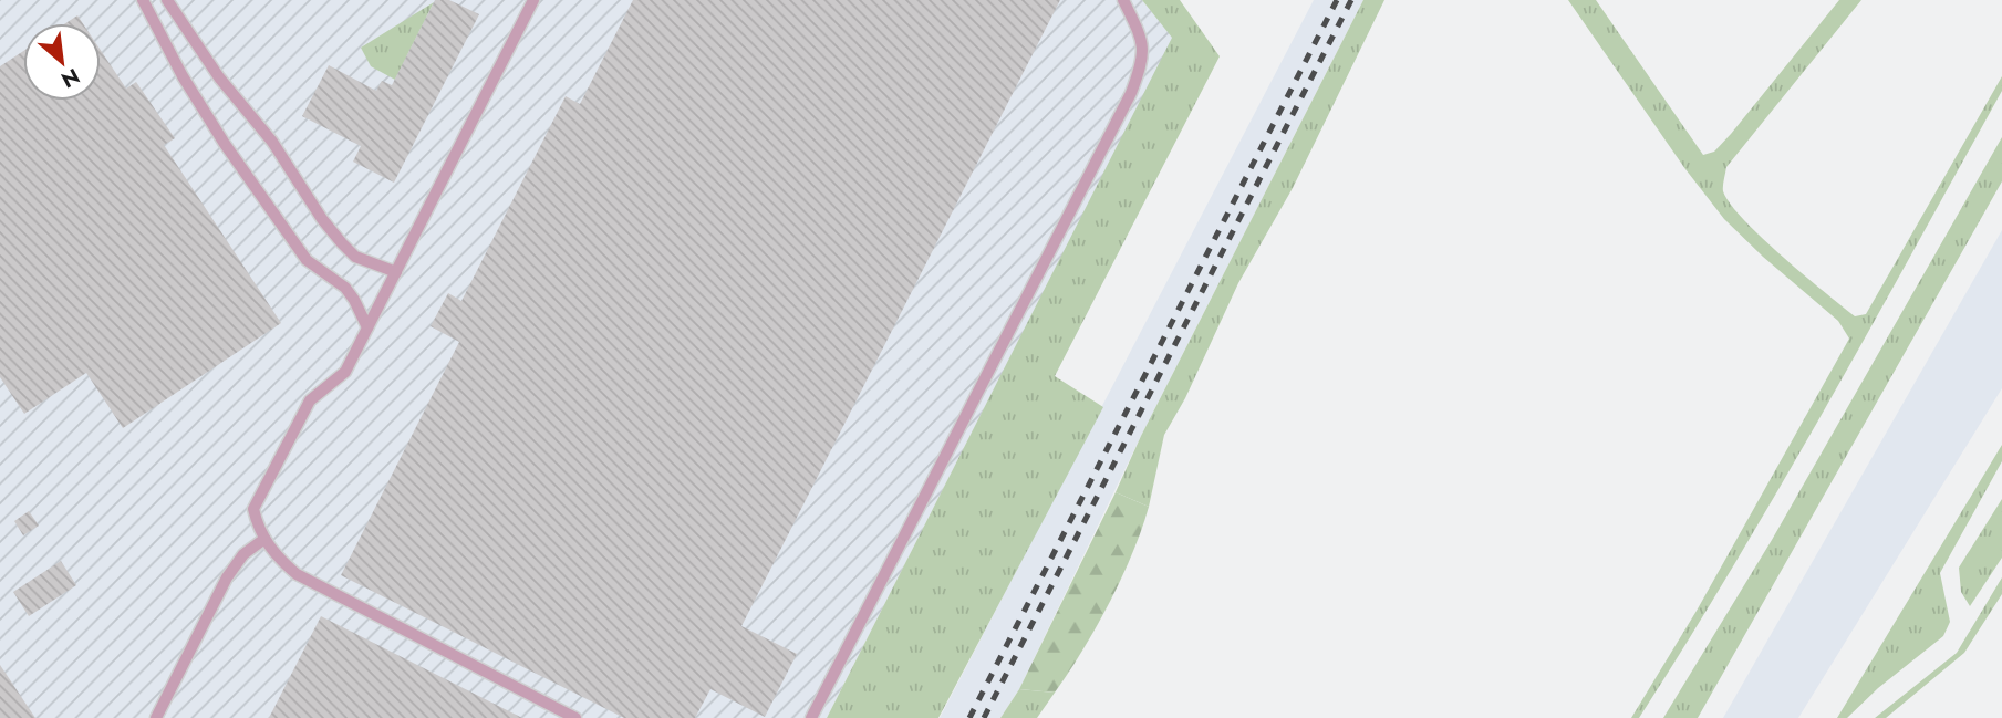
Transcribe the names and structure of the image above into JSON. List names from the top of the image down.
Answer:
{
  "north": "bottom right"
}
